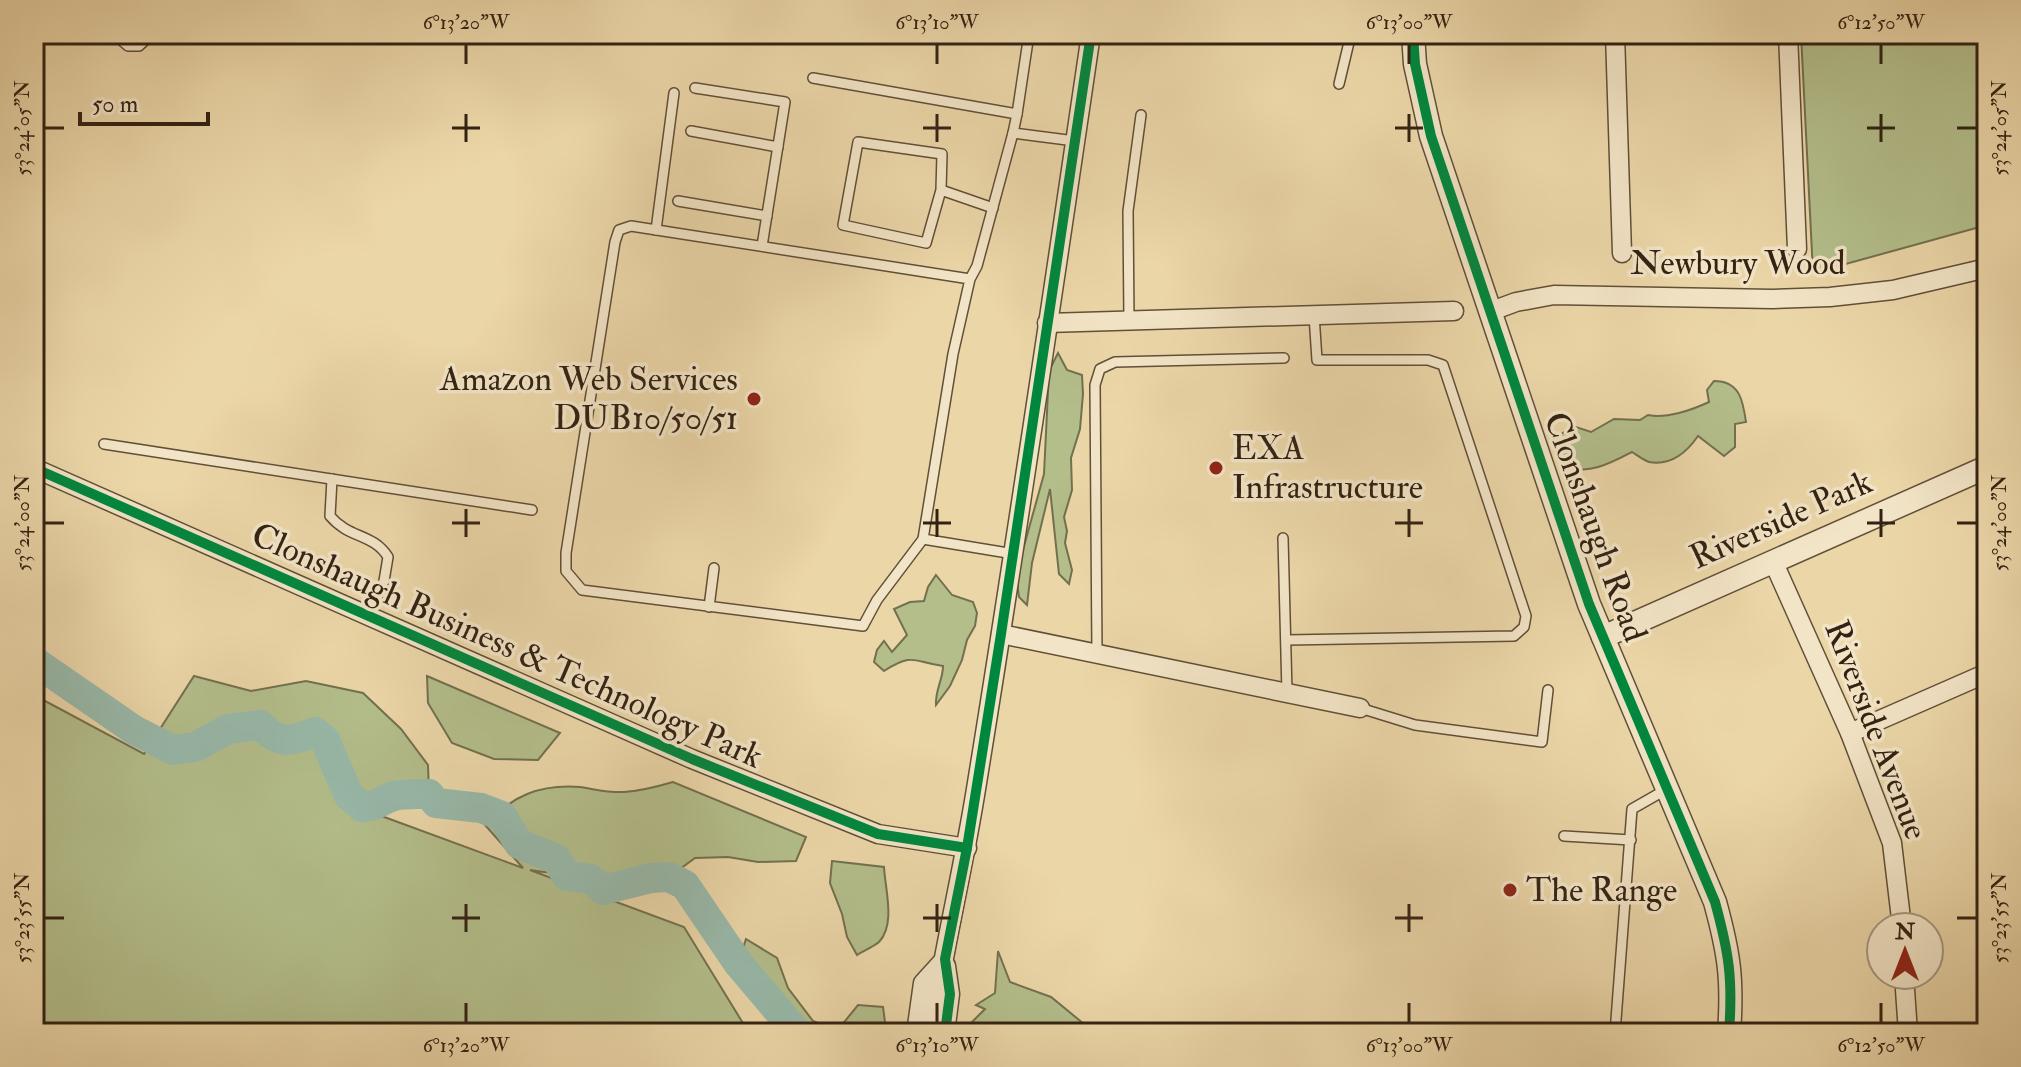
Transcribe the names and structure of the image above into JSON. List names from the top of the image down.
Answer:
{
  "streets": {
    "street": [
      "Newbury Wood",
      "Riverside Park",
      "Clonshaugh Road",
      "Clonshaugh Business & Technology Park",
      "Riverside Avenue"
    ]
  },
  "crossings": [
    ["Newbury Wood", "Clonshaugh Road"],
    ["Riverside Park", "Clonshaugh Road"],
    ["Riverside Park", "Riverside Avenue"]
  ],
  "places": ["Amazon Web Services DUB10/50/51", "EXA Infrastructure", "The Range"],
  "scale_bar": "50 m",
  "north": "top",
  "coordinates": [
    "6°13'20\"W",
    "6°13'10\"W",
    "6°13'00\"W",
    "6°12'50\"W",
    "53°24'05\"N",
    "53°24'00\"N",
    "53°23'55\"N"
  ]
}
